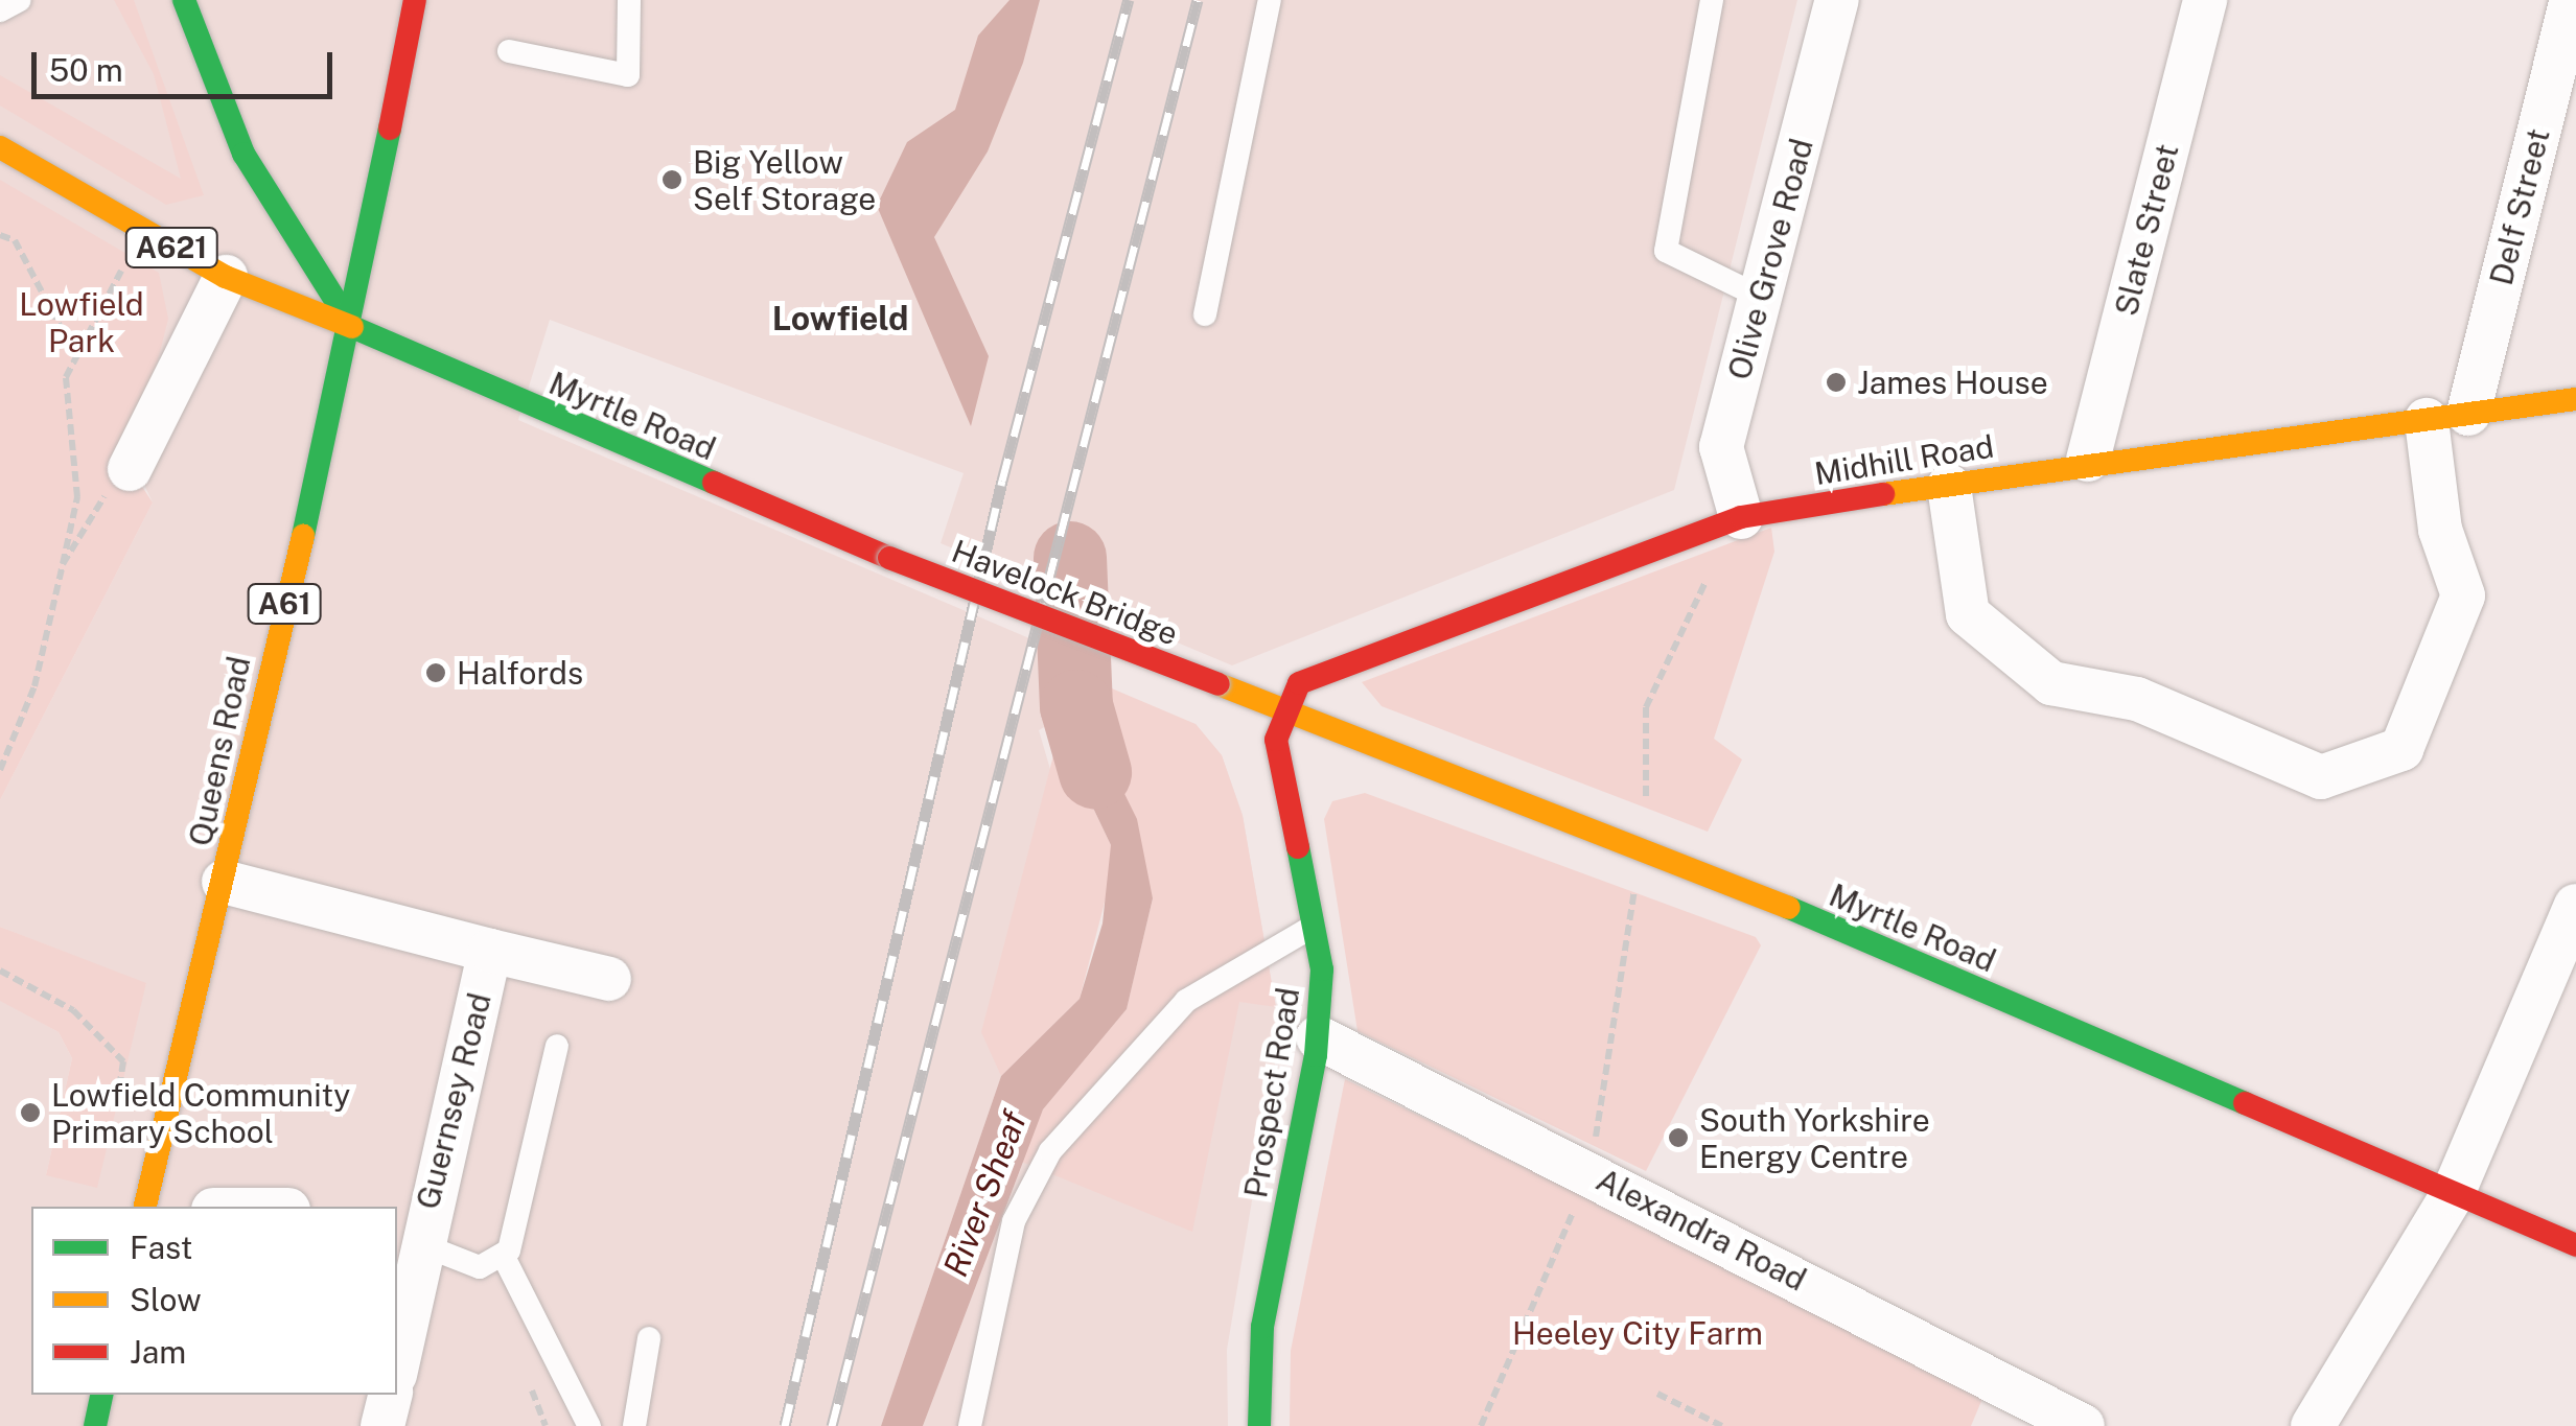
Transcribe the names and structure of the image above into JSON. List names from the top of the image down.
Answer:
{
  "streets": {
    "main road": [
      "A621",
      "Myrtle Road",
      "Midhill Road",
      "Havelock Bridge",
      "A61",
      "Queens Road",
      "Prospect Road"
    ],
    "street": [
      "Delf Street",
      "Slate Street",
      "Olive Grove Road",
      "Guernsey Road",
      "Alexandra Road"
    ]
  },
  "crossings": [
    ["Delf Street", "Midhill Road"],
    ["Slate Street", "Midhill Road"],
    ["A621", "Myrtle Road"],
    ["A621", "Queens Road"],
    ["Olive Grove Road", "Midhill Road"],
    ["Myrtle Road", "Midhill Road"],
    ["Myrtle Road", "Havelock Bridge"],
    ["Myrtle Road", "Queens Road"],
    ["Myrtle Road", "Prospect Road"],
    ["Midhill Road", "Prospect Road"],
    ["Queens Road", "Guernsey Road"],
    ["Prospect Road", "Alexandra Road"]
  ],
  "districts": ["Lowfield"],
  "water": ["River Sheaf"],
  "parks": ["Lowfield Park", "Heeley City Farm"],
  "places": [
    "Big Yellow Self Storage",
    "James House",
    "Halfords",
    "Lowfield Community Primary School",
    "South Yorkshire Energy Centre"
  ],
  "legend": ["Fast", "Slow", "Jam"],
  "scale_bar": "50 m"
}
